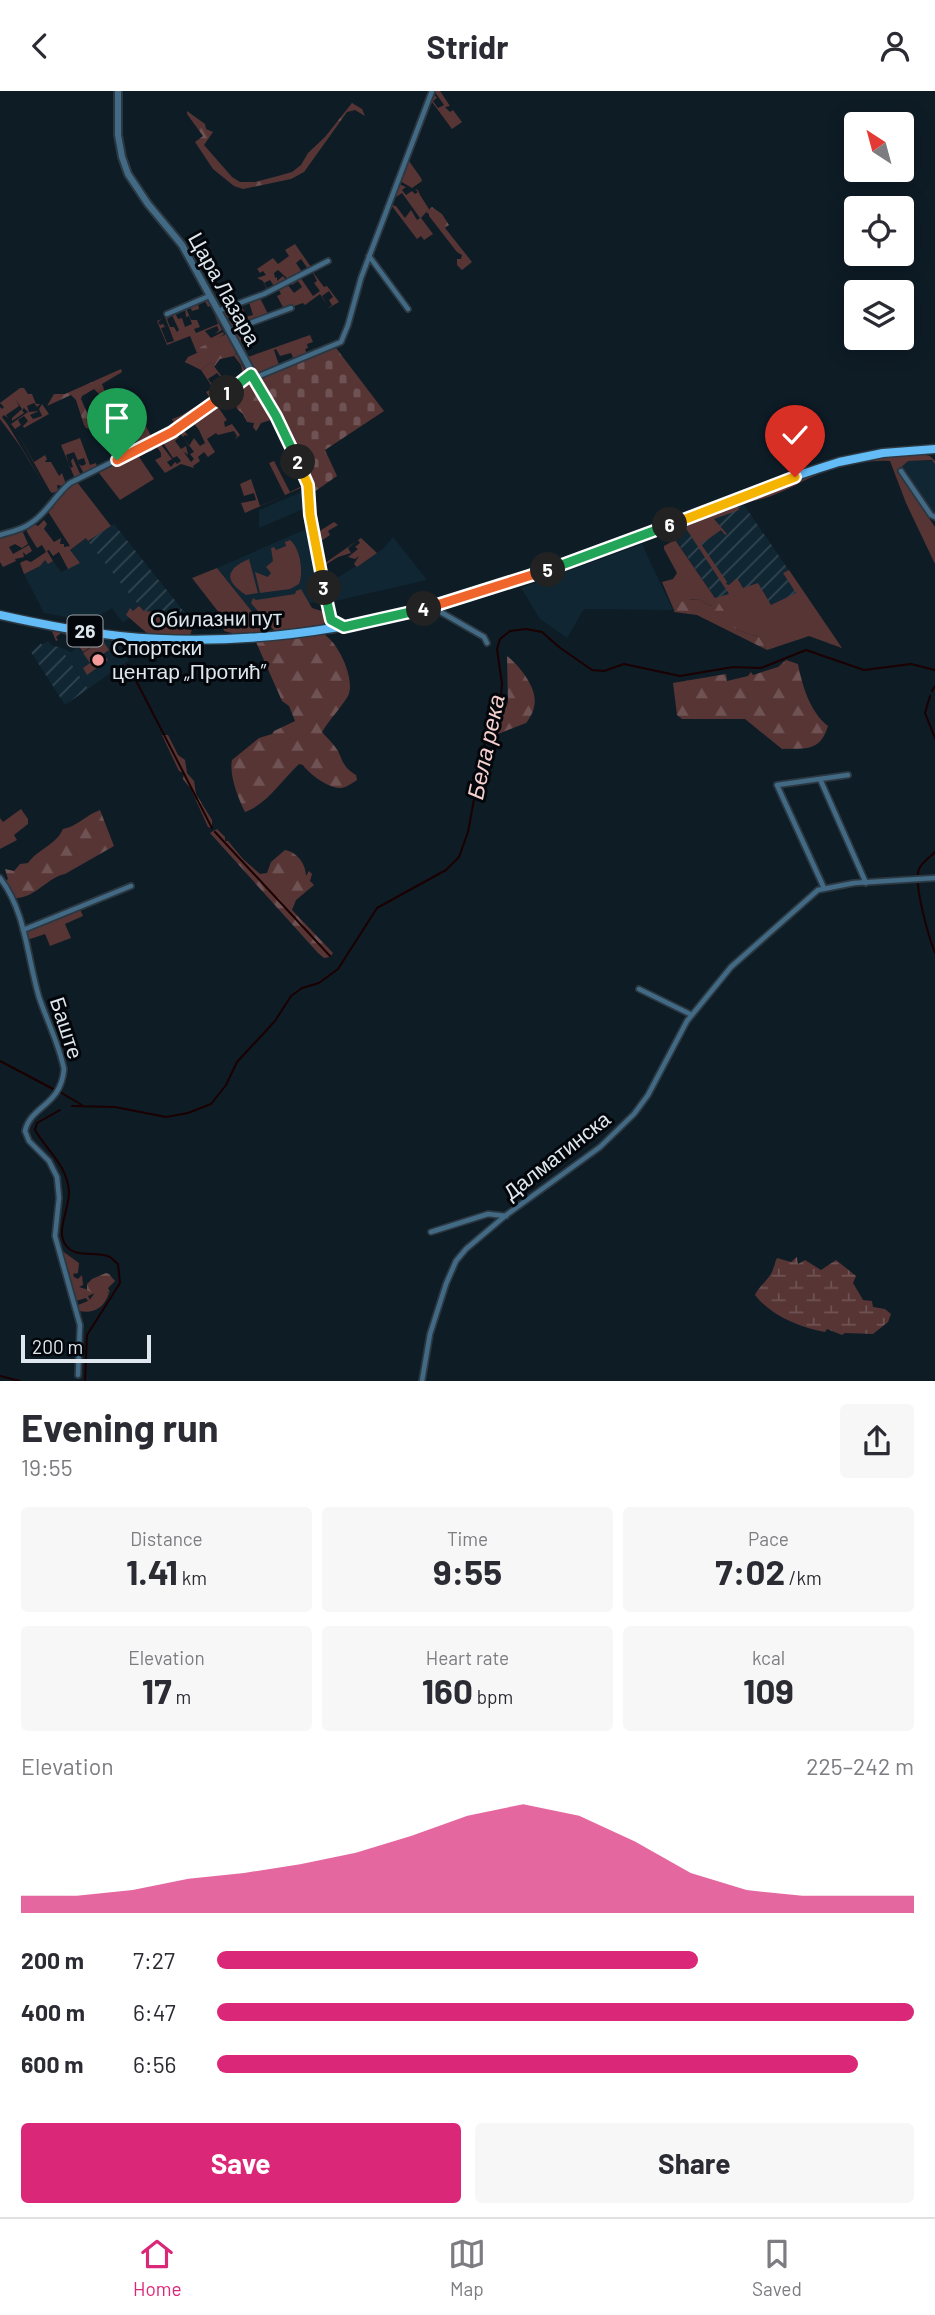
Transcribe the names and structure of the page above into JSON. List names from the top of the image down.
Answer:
{
  "streets": {
    "main road": ["Обилазни пут", "26"],
    "street": ["Цара Лазара", "Баште", "Далматинска"]
  },
  "crossings": [
    ["Цара Лазара", "Обилазни пут"]
  ],
  "water": ["Бела река"],
  "places": ["Спортски центар „Протић”"],
  "scale_bar": "200 m",
  "north": "top left",
  "page": {
    "header": "Stridr",
    "pins": [
      "1",
      "2",
      "6",
      "5",
      "3",
      "4"
    ],
    "scale": "200 m",
    "heading": ["Evening run", "19:55"],
    "stats": [
      ["Distance", "1.41 km"],
      ["Time", "9:55"],
      ["Pace", "7:02 /km"],
      ["Elevation", "17 m"],
      ["Heart rate", "160 bpm"],
      ["kcal", "109"]
    ],
    "chart": ["Elevation", "225–242 m"],
    "list": [
      {
        "name": "200 m",
        "note": "7:27"
      },
      {
        "name": "400 m",
        "note": "6:47"
      },
      {
        "name": "600 m",
        "note": "6:56"
      }
    ],
    "buttons": ["Save", "Share"],
    "tabs": ["Home", "Map", "Saved"]
  }
}
